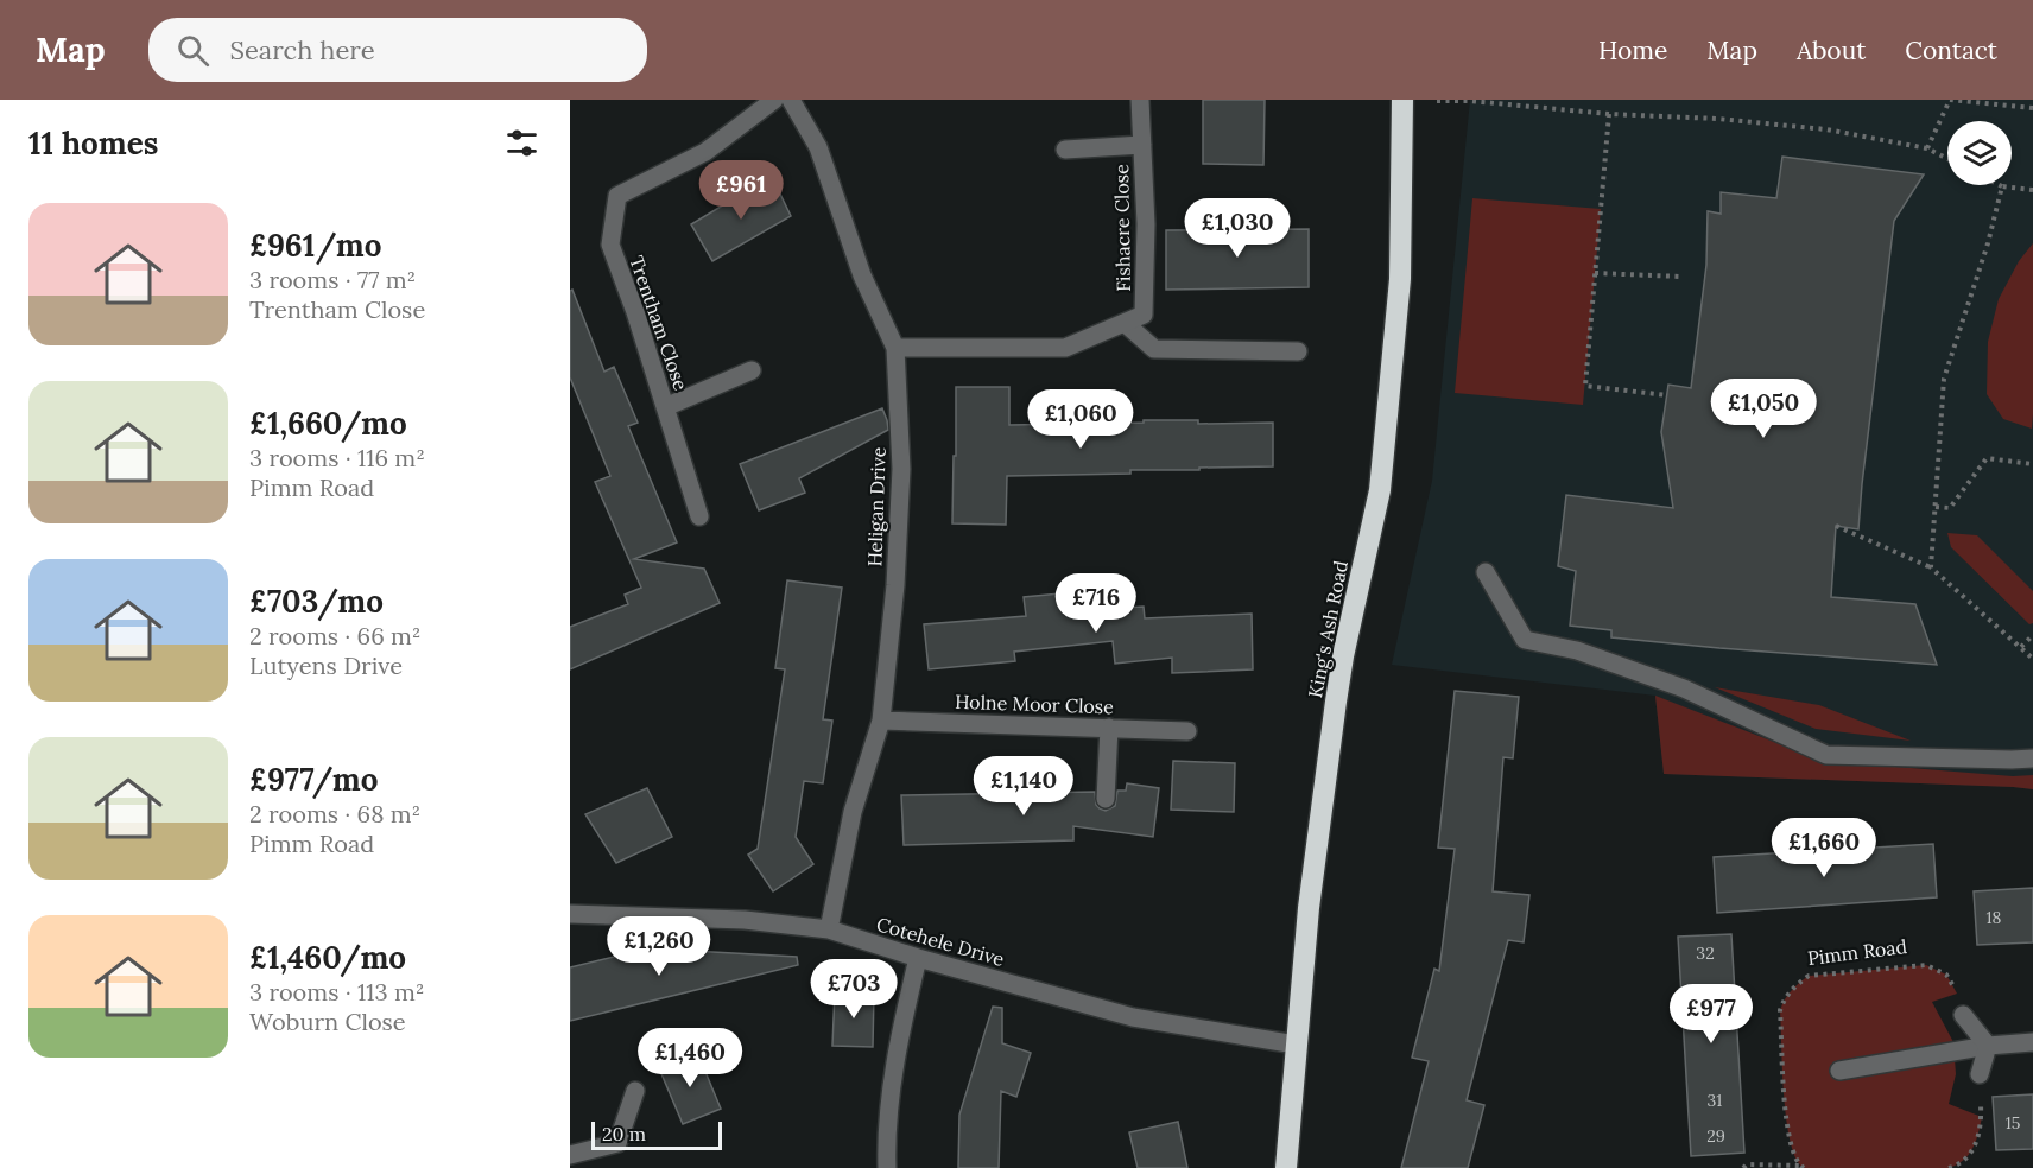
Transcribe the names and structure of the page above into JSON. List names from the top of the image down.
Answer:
{
  "streets": {
    "highway": ["King's Ash Road"],
    "street": [
      "Fishacre Close",
      "Trentham Close",
      "Heligan Drive",
      "Holne Moor Close",
      "Cotehele Drive"
    ],
    "path": ["Pimm Road"]
  },
  "crossings": [
    ["Fishacre Close", "Heligan Drive"],
    ["Heligan Drive", "Holne Moor Close"],
    ["Heligan Drive", "Cotehele Drive"],
    ["King's Ash Road", "Cotehele Drive"]
  ],
  "house_numbers": [
    "18",
    "32",
    "31",
    "15",
    "29"
  ],
  "scale_bar": "20 m",
  "page": {
    "header": "Map",
    "search": "Search here",
    "nav": [
      "Home",
      "Map",
      "About",
      "Contact"
    ],
    "heading": "11 homes",
    "price": [
      "£961",
      "£1,030",
      "£1,050",
      "£1,060",
      "£716",
      "£1,140",
      "£1,660",
      "£1,260",
      "£703",
      "£977",
      "£1,460"
    ],
    "list": [
      {
        "name": "£961/mo",
        "note": "3 rooms · 77 m² · Trentham Close"
      },
      {
        "name": "£1,660/mo",
        "note": "3 rooms · 116 m² · Pimm Road"
      },
      {
        "name": "£703/mo",
        "note": "2 rooms · 66 m² · Lutyens Drive"
      },
      {
        "name": "£977/mo",
        "note": "2 rooms · 68 m² · Pimm Road"
      },
      {
        "name": "£1,460/mo",
        "note": "3 rooms · 113 m² · Woburn Close"
      }
    ],
    "scale": "20 m"
  }
}
